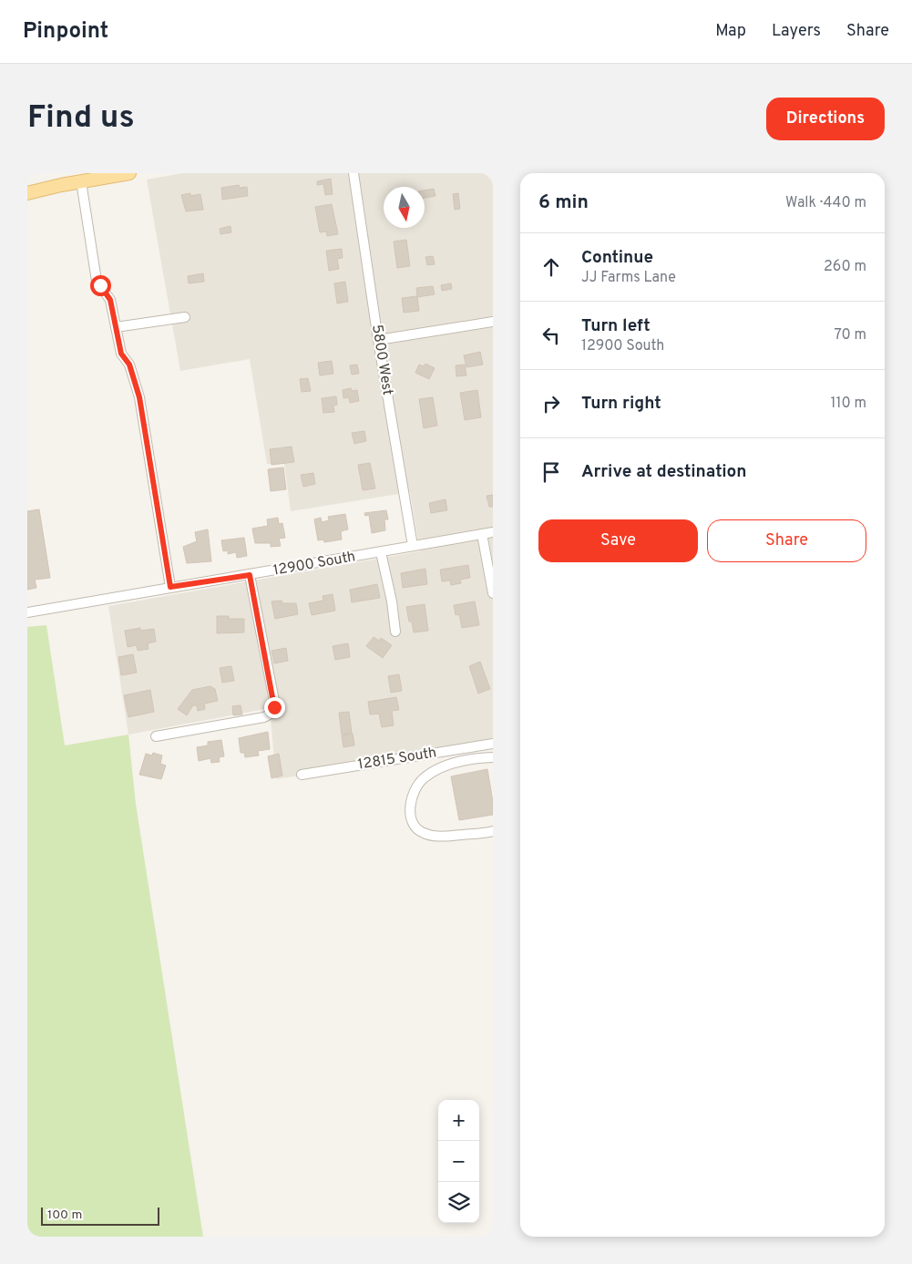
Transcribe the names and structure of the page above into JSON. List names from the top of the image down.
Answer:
{
  "streets": {
    "street": ["5800 West", "12900 South", "12815 South"]
  },
  "crossings": [
    ["5800 West", "12900 South"]
  ],
  "scale_bar": "100 m",
  "north": "bottom",
  "page": {
    "header": "Pinpoint",
    "nav": ["Map", "Layers", "Share"],
    "buttons": [
      "Directions",
      ["Save", "Share"]
    ],
    "title": "Find us",
    "heading": ["6 min", "Walk · 440 m"],
    "list": [
      ["Continue", "JJ Farms Lane", "260 m"],
      ["Turn left", "12900 South", "70 m"],
      ["Turn right", "110 m"],
      "Arrive at destination"
    ],
    "map_buttons": ["+", "−"],
    "scale": "100 m"
  }
}
